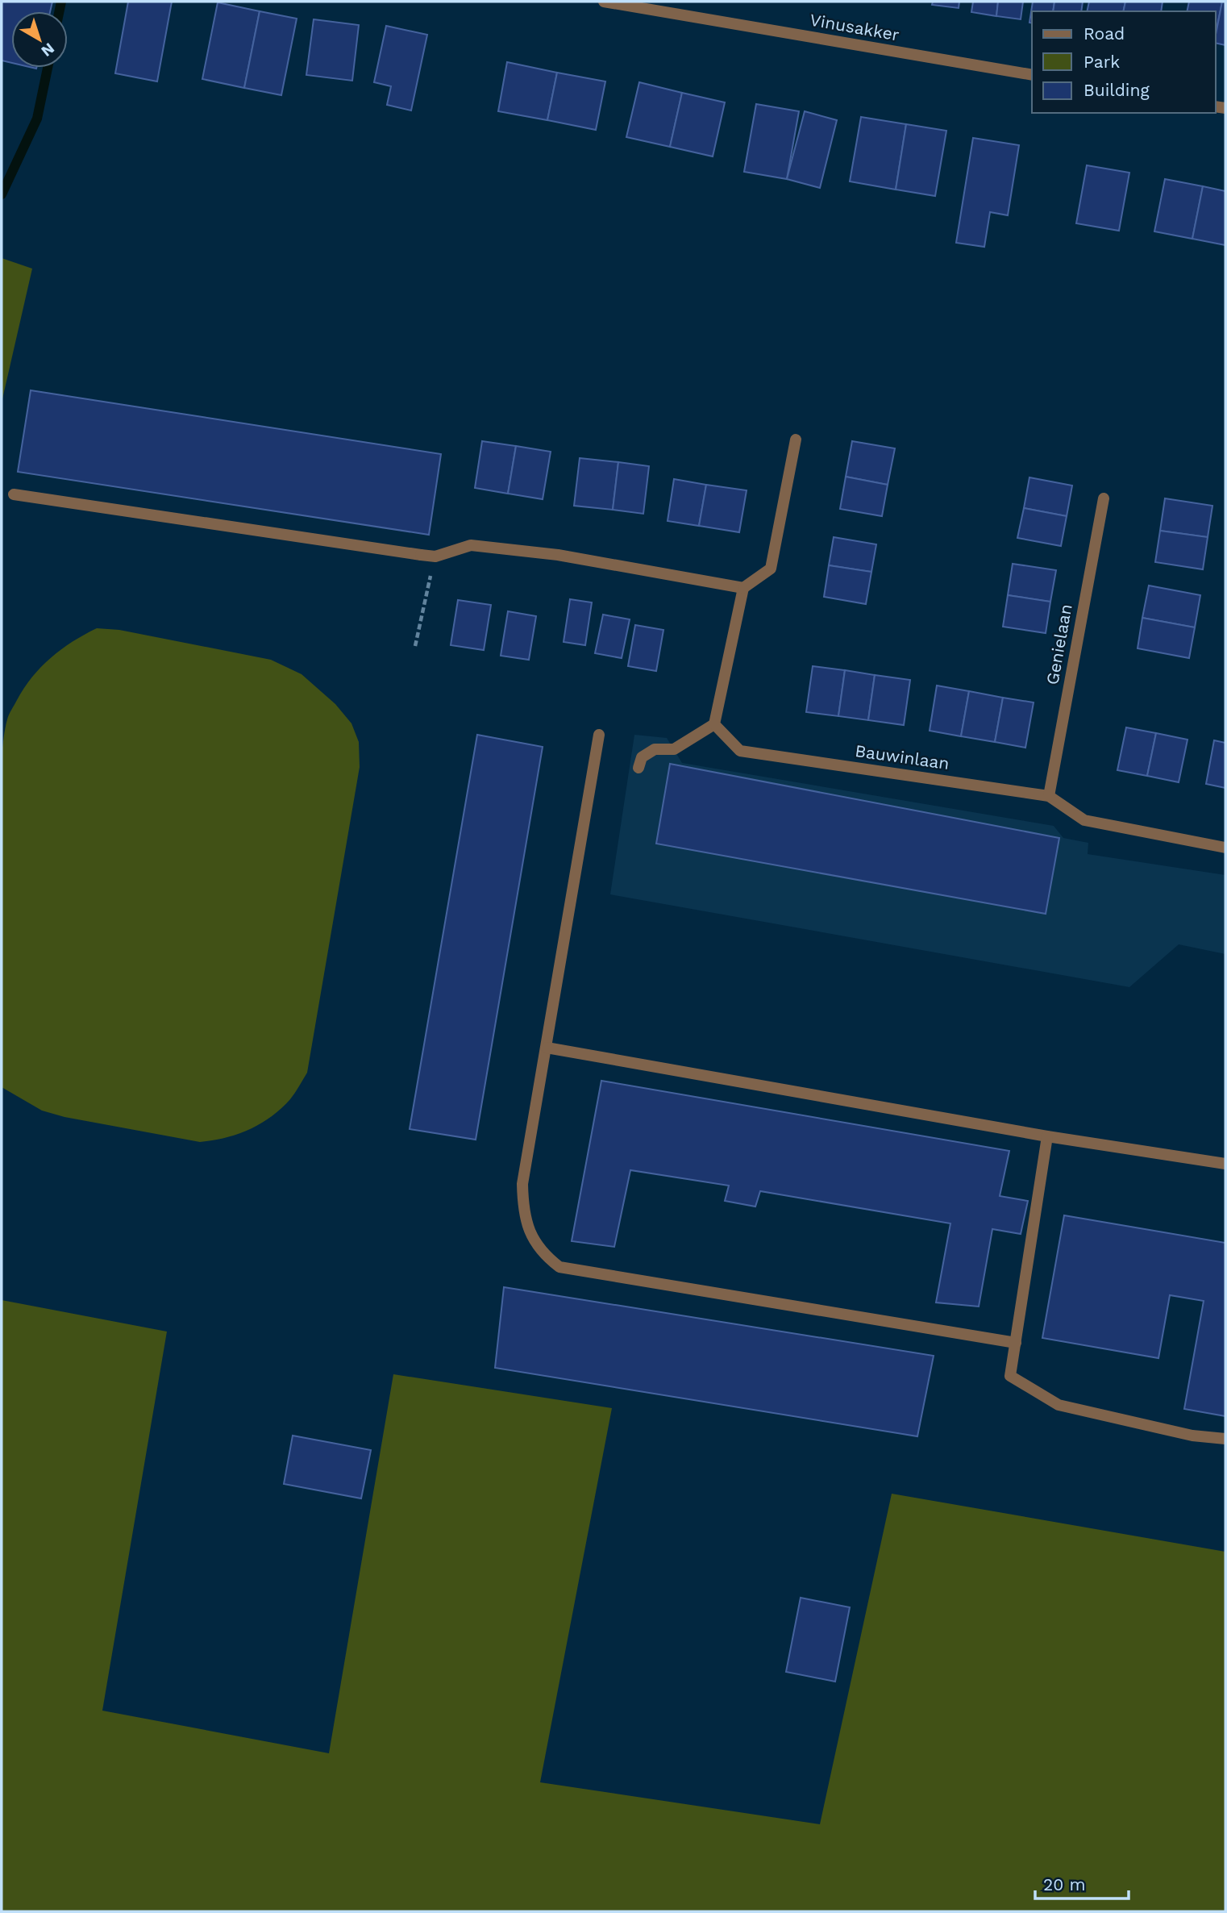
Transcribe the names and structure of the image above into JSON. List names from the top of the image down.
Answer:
{
  "streets": {
    "street": ["Vinusakker", "Genielaan", "Bauwinlaan"]
  },
  "crossings": [
    ["Genielaan", "Bauwinlaan"]
  ],
  "legend": ["Road", "Park", "Building"],
  "scale_bar": "20 m",
  "north": "bottom right"
}
